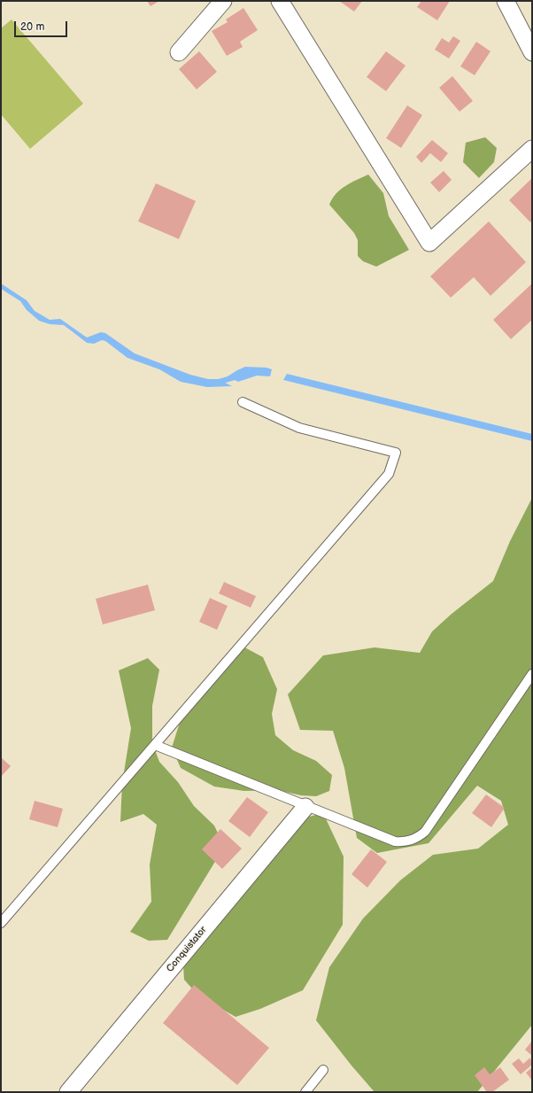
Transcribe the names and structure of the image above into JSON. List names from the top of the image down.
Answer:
{
  "streets": {
    "street": ["Conquistator"]
  },
  "scale_bar": "20 m"
}
